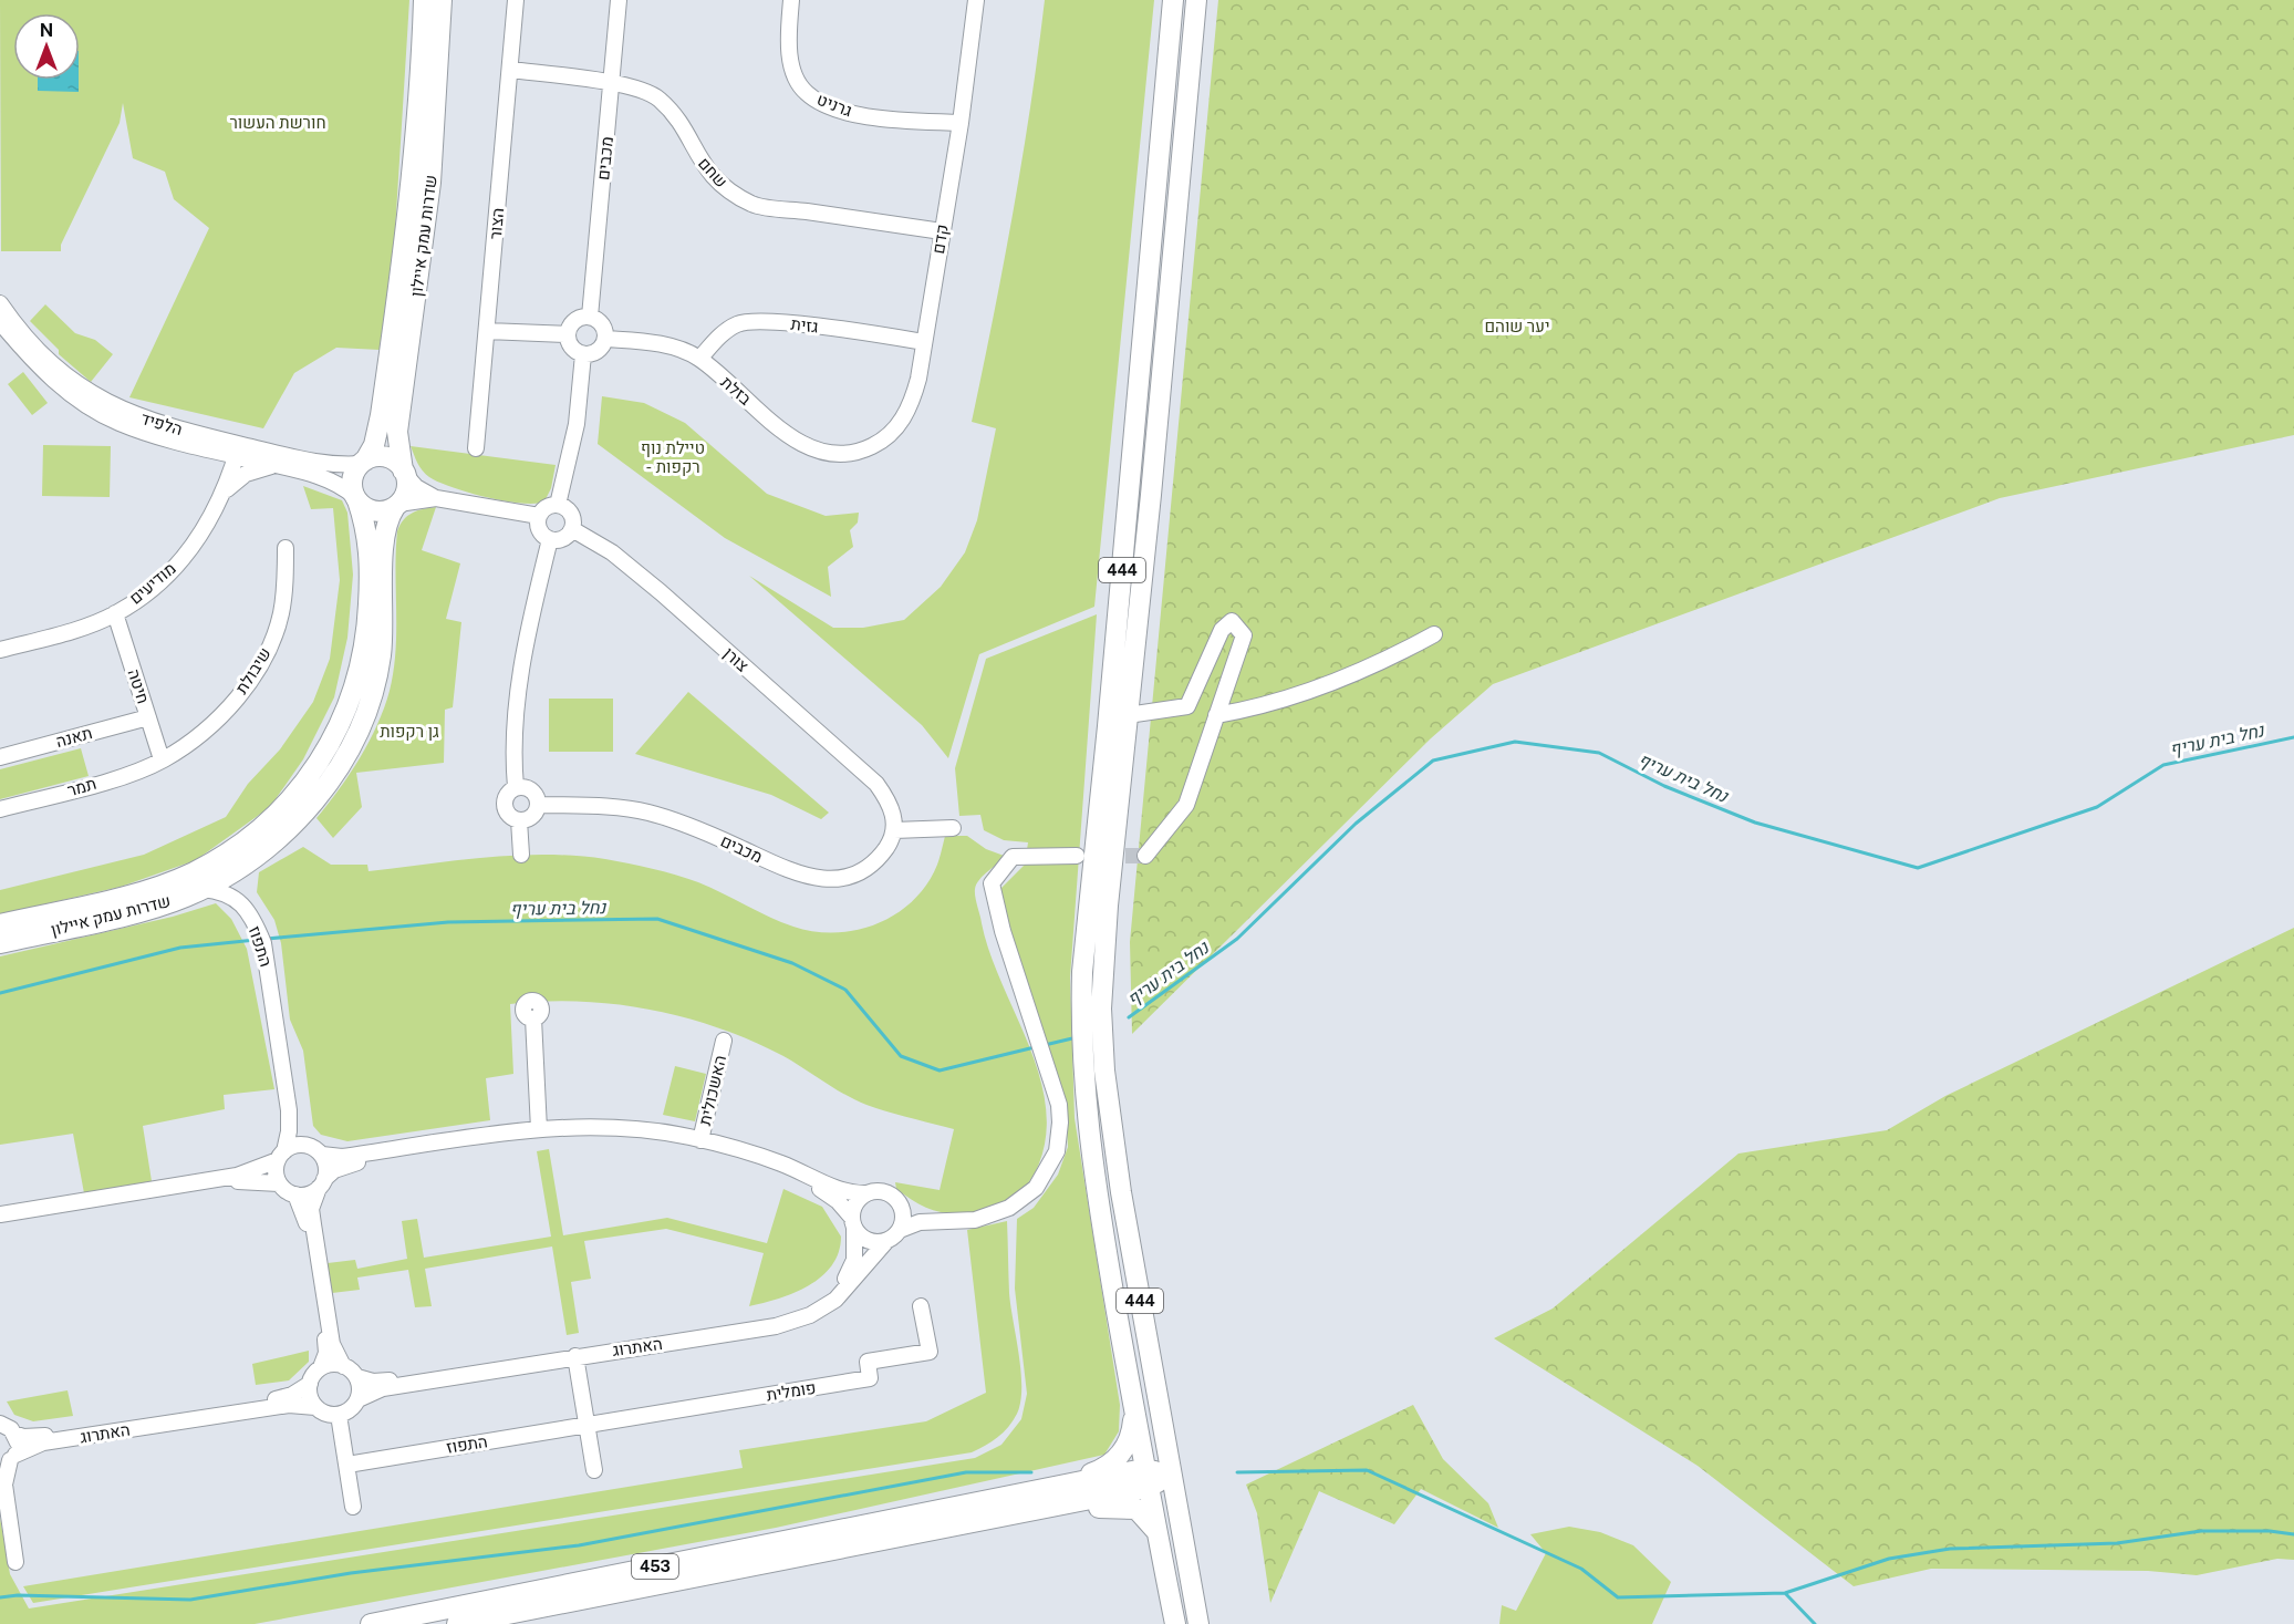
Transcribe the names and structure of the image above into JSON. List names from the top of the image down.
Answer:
{
  "streets": {
    "main road": ["שדרות עמק איילון", "444", "453"],
    "street": [
      "גרניט",
      "מכבים",
      "שחם",
      "הצור",
      "קדם",
      "גזית",
      "בזלת",
      "הלפיד",
      "מודיעים",
      "צורן",
      "שיבולת",
      "חיטה",
      "תאנה",
      "תמר",
      "התפוז",
      "האשכולית",
      "האתרוג",
      "פומלית"
    ]
  },
  "crossings": [
    ["גרניט", "קדם"],
    ["מכבים", "שחם"],
    ["מכבים", "בזלת"],
    ["מכבים", "צורן"],
    ["שחם", "הצור"],
    ["שחם", "קדם"],
    ["שדרות עמק איילון", "הלפיד"],
    ["קדם", "גזית"],
    ["קדם", "בזלת"],
    ["גזית", "בזלת"],
    ["הלפיד", "מודיעים"],
    ["444", "453"],
    ["מודיעים", "חיטה"],
    ["שיבולת", "חיטה"],
    ["שיבולת", "תמר"],
    ["חיטה", "תאנה"],
    ["חיטה", "תמר"],
    ["התפוז", "פומלית"]
  ],
  "water": ["נחל בית עריף"],
  "parks": [
    "חורשת העשור",
    "יער שוהם",
    "טיילת נוף - רקפות",
    "גן רקפות"
  ],
  "north": "top"
}
